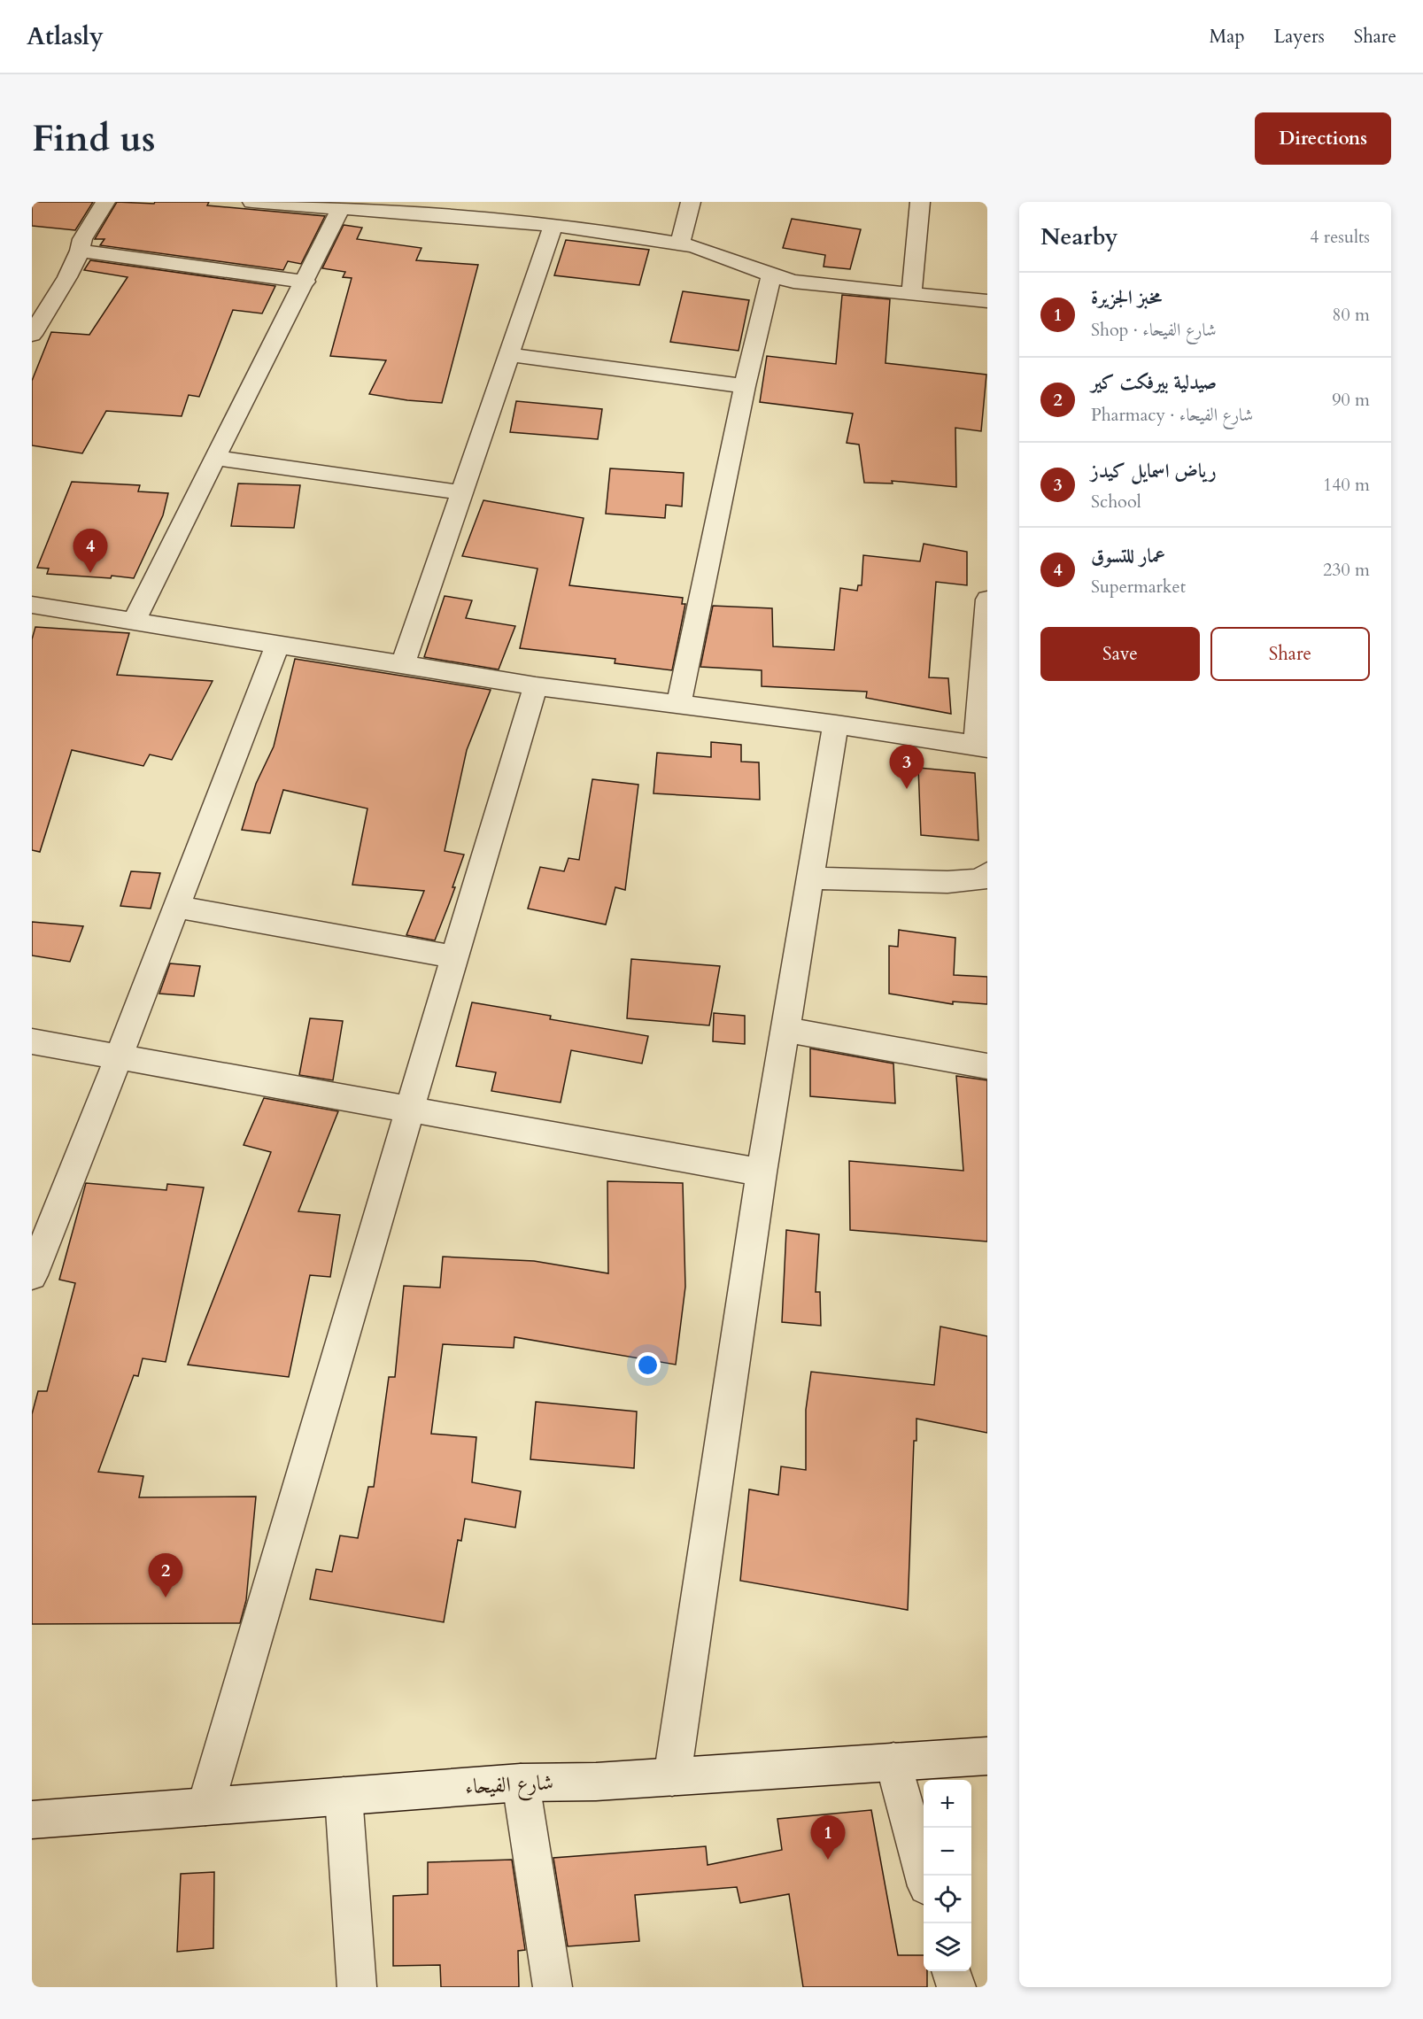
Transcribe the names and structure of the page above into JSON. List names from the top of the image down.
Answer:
{
  "streets": {
    "street": ["شارع الفيحاء"]
  },
  "page": {
    "header": "Atlasly",
    "nav": ["Map", "Layers", "Share"],
    "buttons": [
      "Directions",
      ["Save", "Share"]
    ],
    "title": "Find us",
    "heading": ["Nearby", "4 results"],
    "list": [
      {
        "mark": "1",
        "name": "مخبز الجزيرة",
        "note": "Shop · شارع الفيحاء",
        "value": "80 m"
      },
      {
        "mark": "2",
        "name": "صيدلية بيرفكت كير",
        "note": "Pharmacy · شارع الفيحاء",
        "value": "90 m"
      },
      {
        "mark": "3",
        "name": "رياض اسمايل كيدز",
        "note": "School",
        "value": "140 m"
      },
      {
        "mark": "4",
        "name": "عمار للتسوق",
        "note": "Supermarket",
        "value": "230 m"
      }
    ],
    "pins": [
      "4",
      "3",
      "2",
      "1"
    ],
    "map_buttons": ["+", "−"]
  }
}
